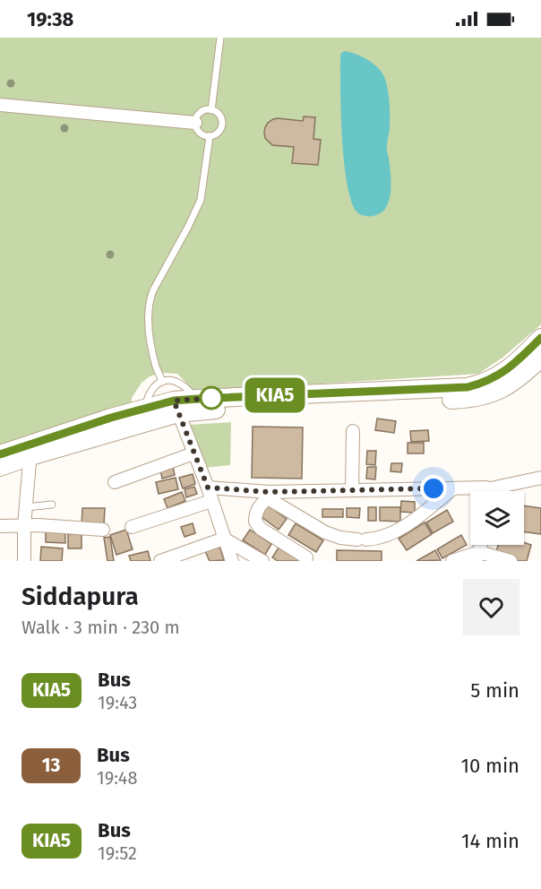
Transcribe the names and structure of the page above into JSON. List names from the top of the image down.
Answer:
{
  "lines": ["bus line KIA5"],
  "page": {
    "status": "19:38",
    "on_map": "KIA5",
    "heading": ["Siddapura", "Walk · 3 min · 230 m"],
    "list": [
      {
        "mark": "KIA5",
        "name": "Bus",
        "note": "19:43",
        "value": "5 min"
      },
      {
        "mark": "13",
        "name": "Bus",
        "note": "19:48",
        "value": "10 min"
      },
      {
        "mark": "KIA5",
        "name": "Bus",
        "note": "19:52",
        "value": "14 min"
      }
    ]
  }
}
